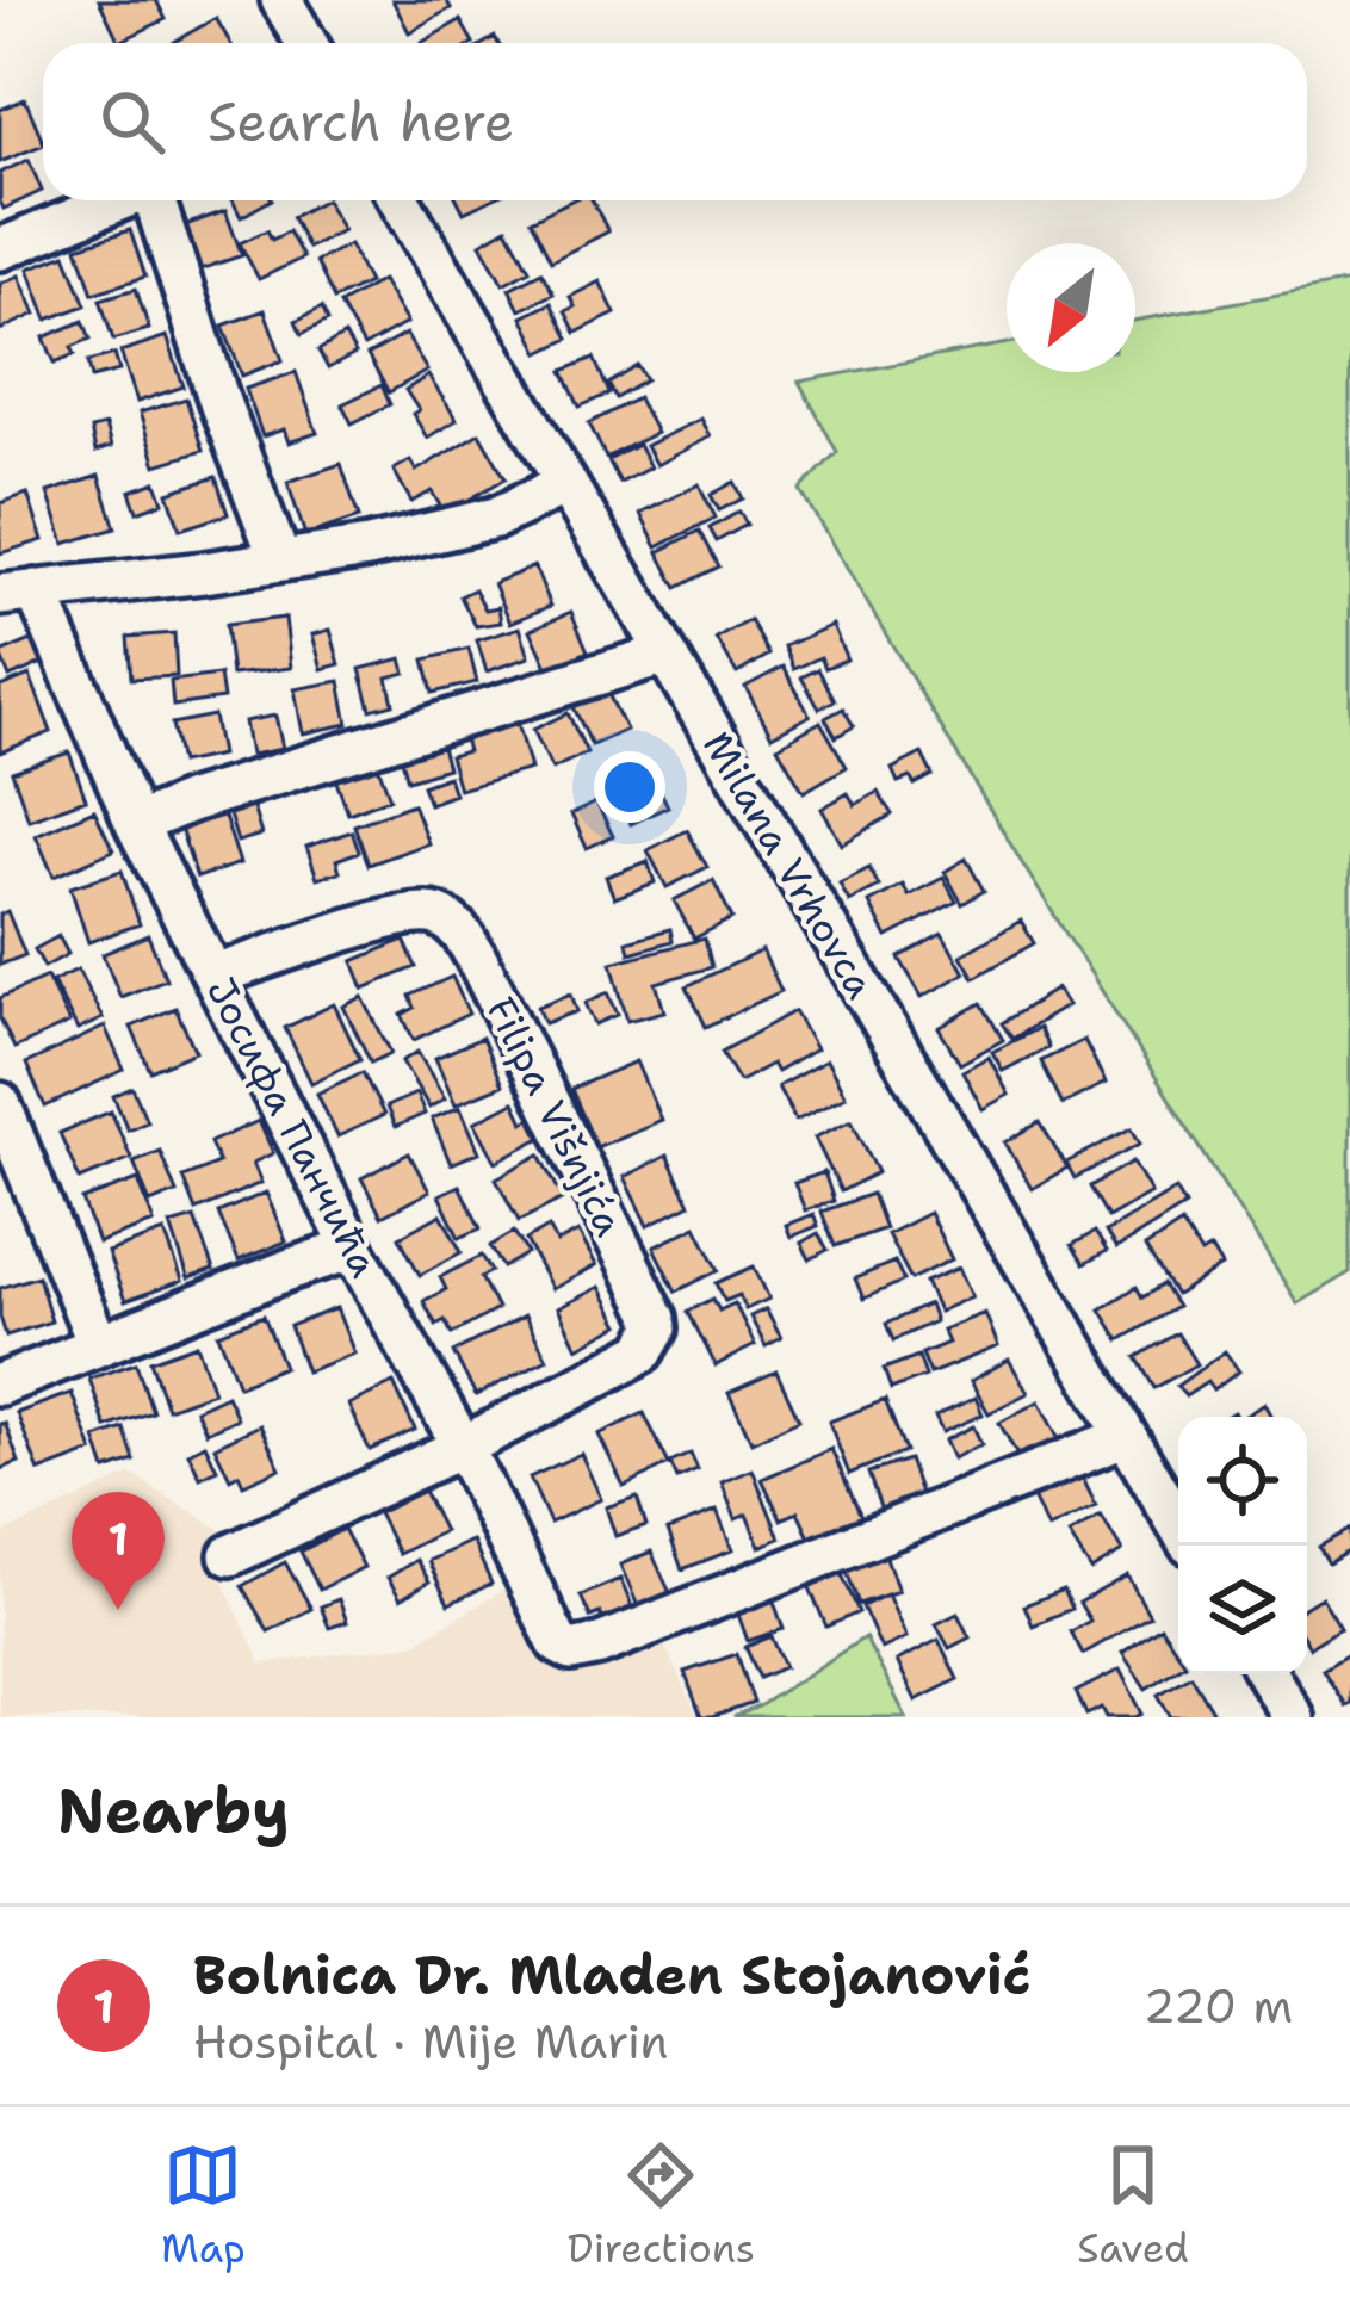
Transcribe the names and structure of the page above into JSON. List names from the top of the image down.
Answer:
{
  "streets": {
    "street": ["Milana Vrhovca", "Filipa Višnjića", "Јосифа Панчића"]
  },
  "crossings": [
    ["Milana Vrhovca", "Јосифа Панчића"],
    ["Filipa Višnjića", "Јосифа Панчића"]
  ],
  "north": "bottom left",
  "page": {
    "search": "Search here",
    "pins": "1",
    "heading": "Nearby",
    "list": [
      {
        "mark": "1",
        "name": "Bolnica Dr. Mladen Stojanović",
        "note": "Hospital · Mije Marin",
        "value": "220 m"
      }
    ],
    "nav": ["Map", "Directions", "Saved"]
  }
}
